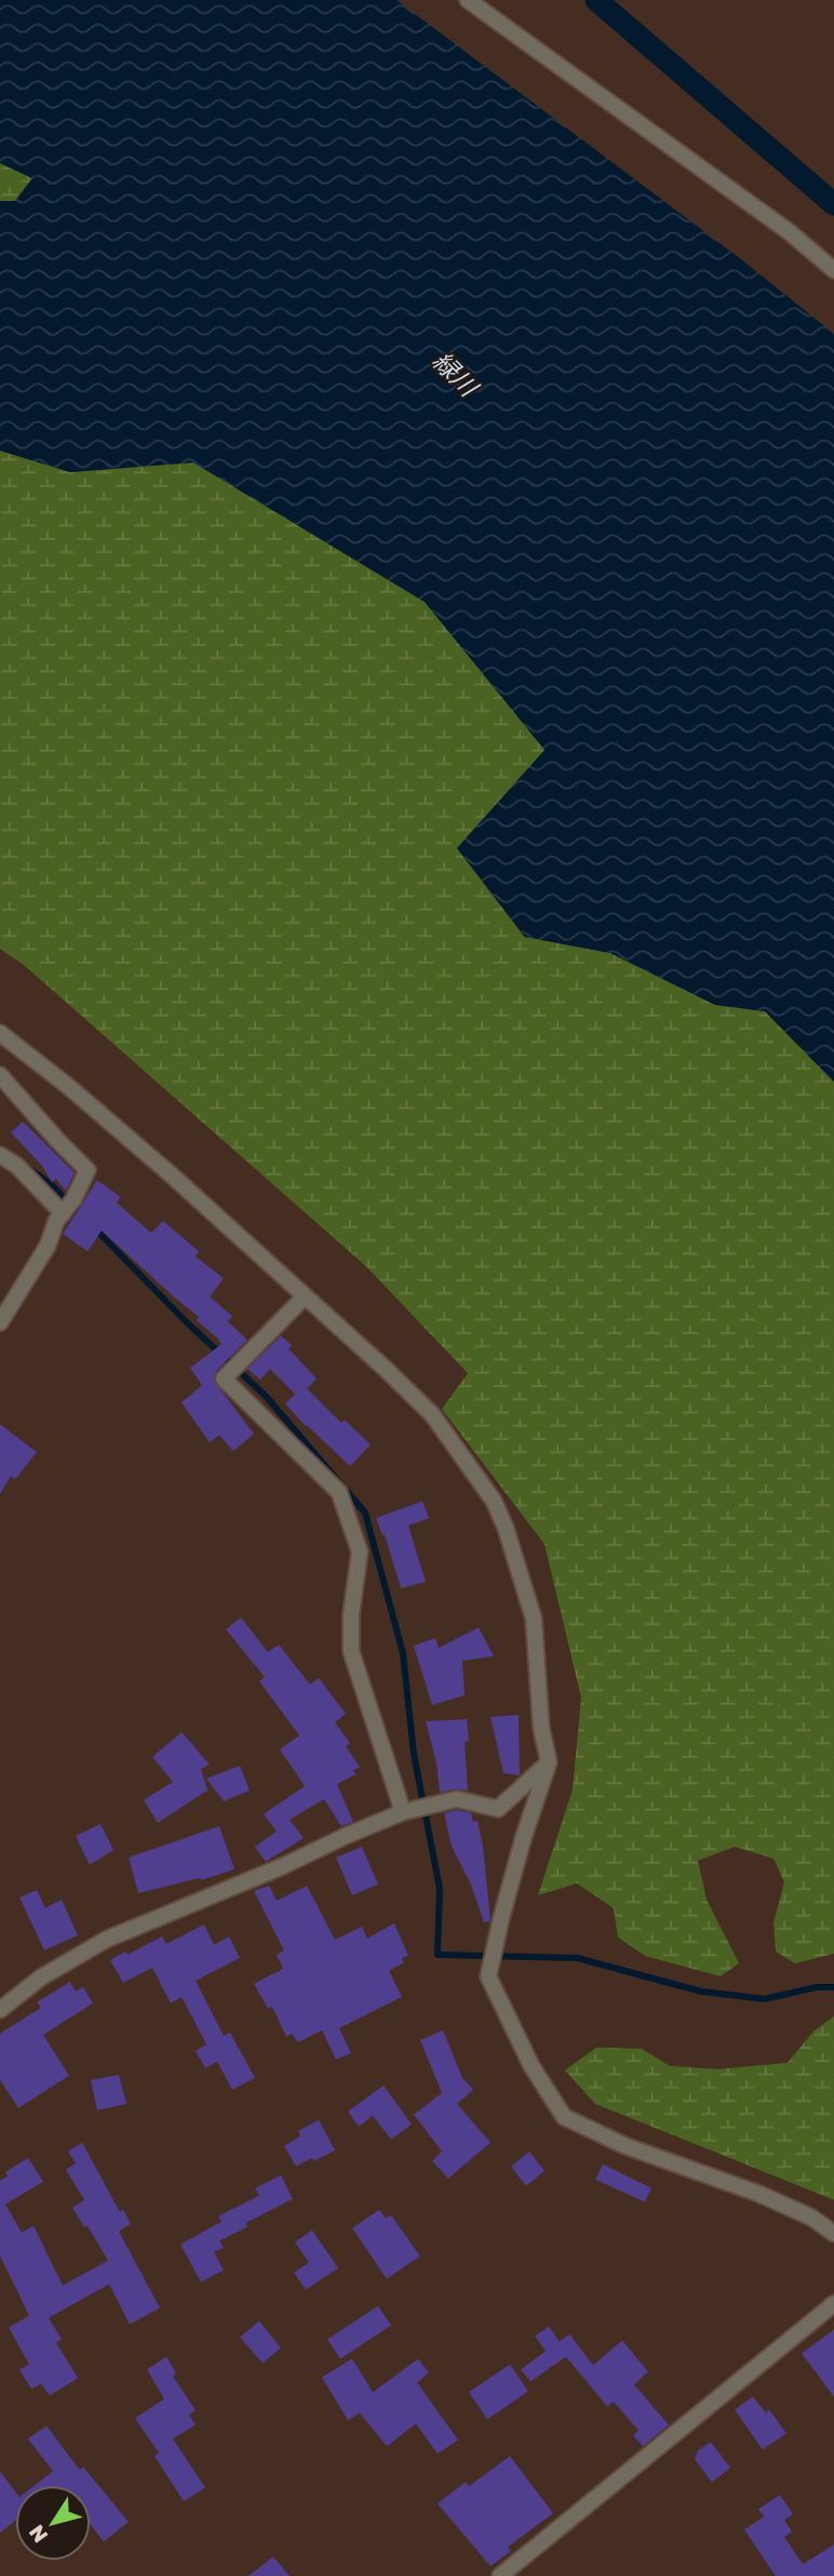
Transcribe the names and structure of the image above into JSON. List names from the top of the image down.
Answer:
{
  "water": ["緑川"],
  "north": "bottom left"
}
